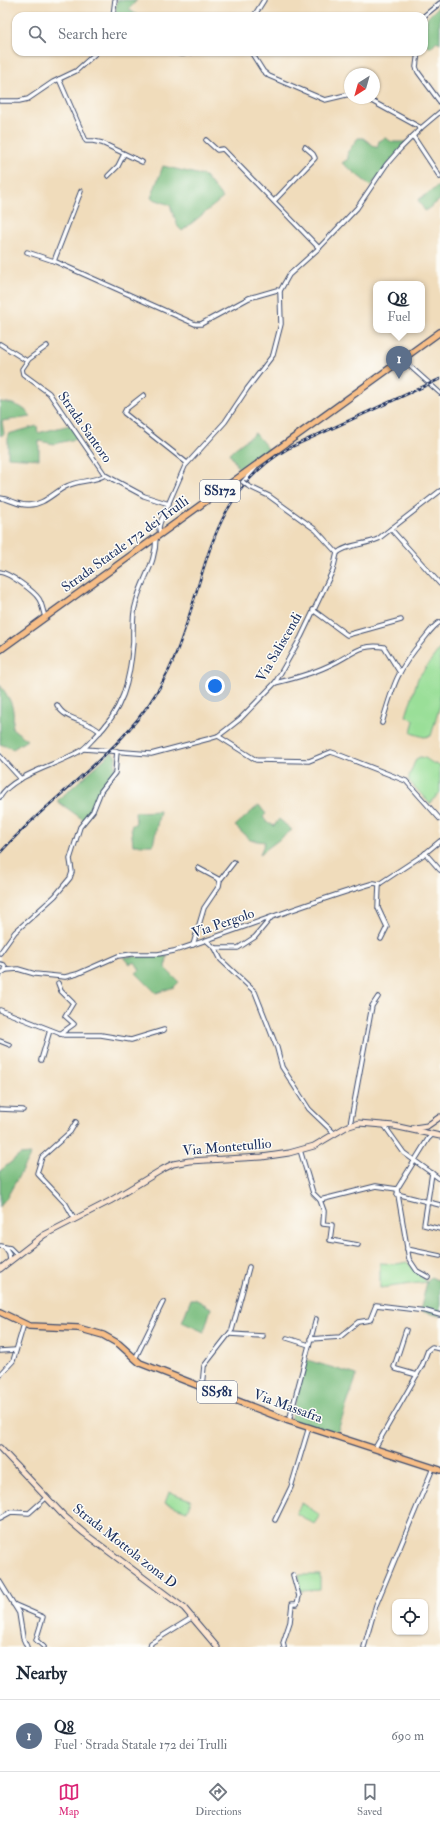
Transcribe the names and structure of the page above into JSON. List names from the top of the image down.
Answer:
{
  "streets": {
    "main road": [
      "SS172",
      "Strada Statale 172 dei Trulli",
      "SS581",
      "Via Massafra"
    ],
    "street": [
      "Strada Santoro",
      "Via Saliscendi",
      "Via Pergolo",
      "Via Montetullio",
      "Strada Mottola zona D"
    ]
  },
  "north": "bottom left",
  "page": {
    "search": "Search here",
    "popup": ["Q8", "Fuel"],
    "pins": "1",
    "heading": "Nearby",
    "list": [
      {
        "mark": "1",
        "name": "Q8",
        "note": "Fuel · Strada Statale 172 dei Trulli",
        "value": "690 m"
      }
    ],
    "nav": ["Map", "Directions", "Saved"]
  }
}
